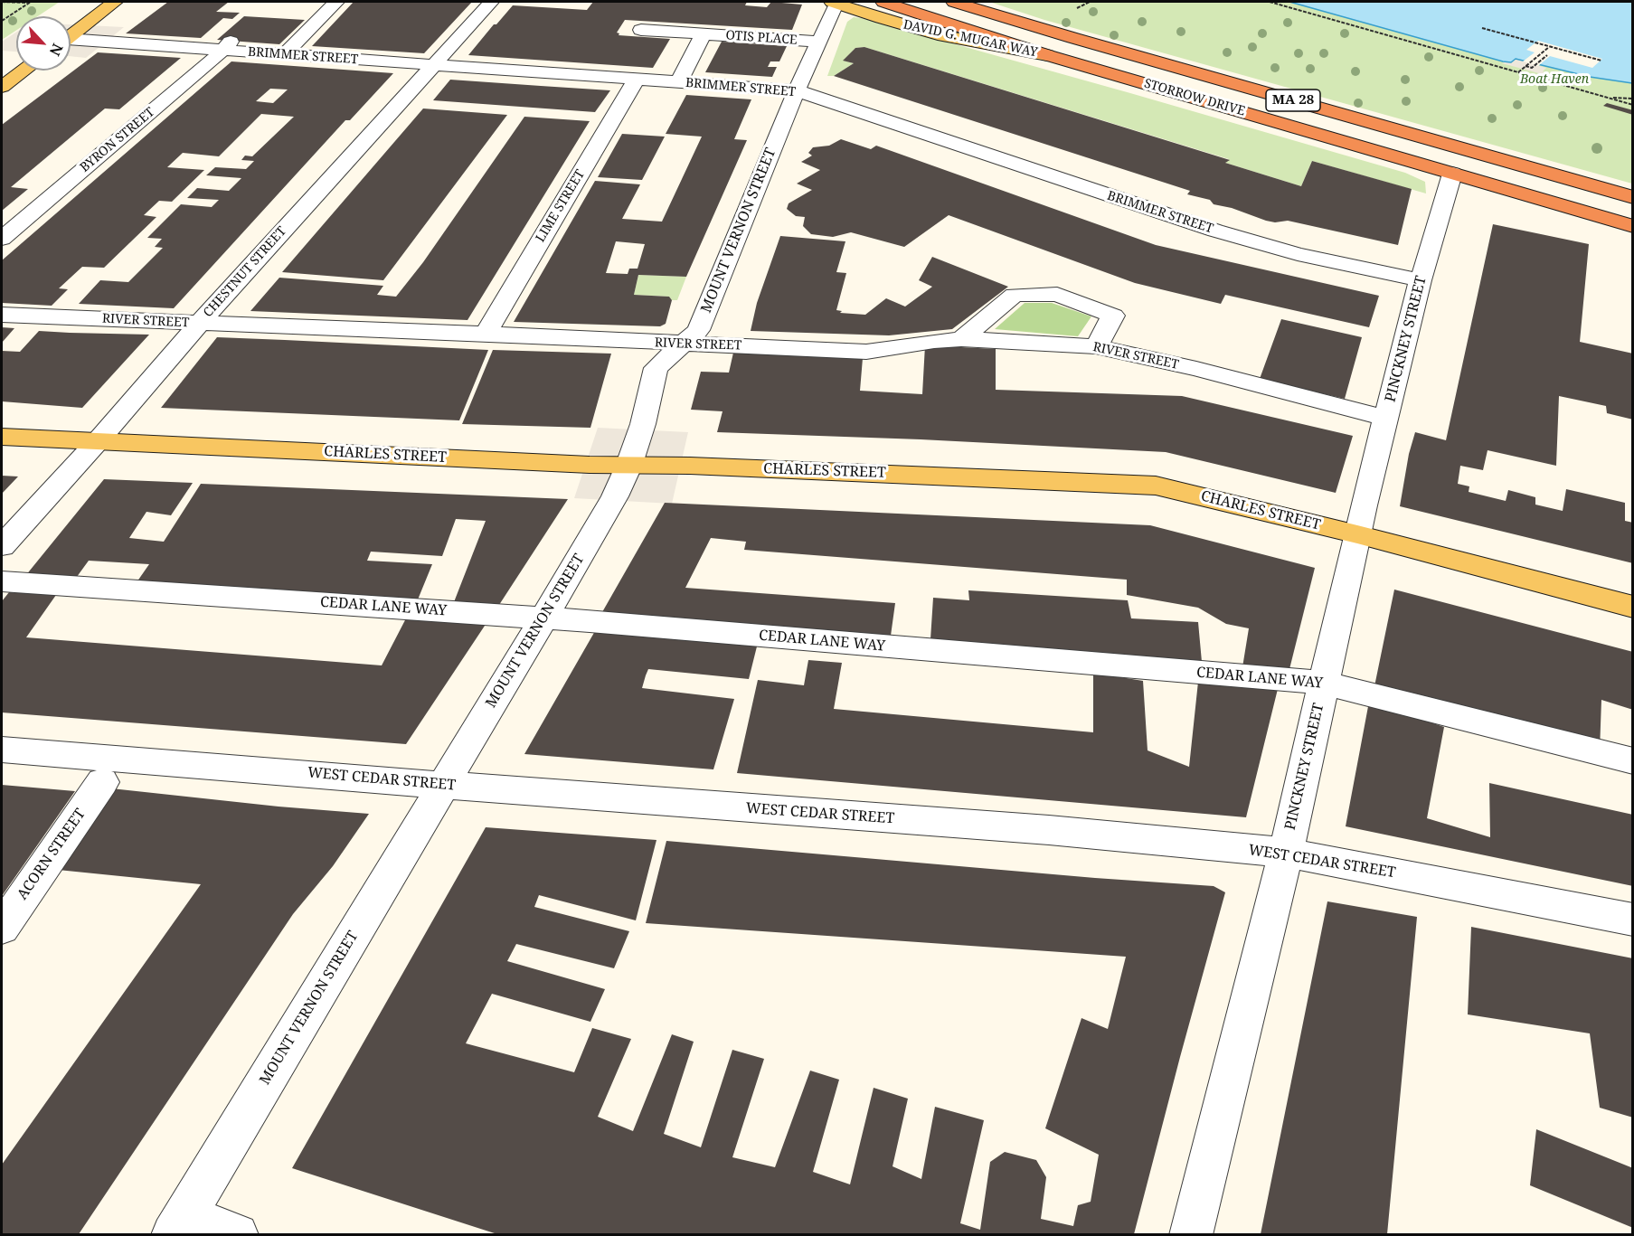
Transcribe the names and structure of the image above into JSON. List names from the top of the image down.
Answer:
{
  "streets": {
    "highway": ["STORROW DRIVE", "MA 28"],
    "main road": ["DAVID G. MUGAR WAY", "CHARLES STREET"],
    "street": [
      "OTIS PLACE",
      "BRIMMER STREET",
      "BYRON STREET",
      "LIME STREET",
      "MOUNT VERNON STREET",
      "CHESTNUT STREET",
      "RIVER STREET",
      "PINCKNEY STREET",
      "CEDAR LANE WAY",
      "WEST CEDAR STREET",
      "ACORN STREET"
    ]
  },
  "crossings": [
    ["OTIS PLACE", "BRIMMER STREET"],
    ["OTIS PLACE", "MOUNT VERNON STREET"],
    ["DAVID G. MUGAR WAY", "STORROW DRIVE"],
    ["DAVID G. MUGAR WAY", "MOUNT VERNON STREET"],
    ["BRIMMER STREET", "BYRON STREET"],
    ["BRIMMER STREET", "LIME STREET"],
    ["BRIMMER STREET", "MOUNT VERNON STREET"],
    ["BRIMMER STREET", "CHESTNUT STREET"],
    ["BRIMMER STREET", "PINCKNEY STREET"],
    ["STORROW DRIVE", "PINCKNEY STREET"],
    ["LIME STREET", "RIVER STREET"],
    ["MOUNT VERNON STREET", "RIVER STREET"],
    ["MOUNT VERNON STREET", "CHARLES STREET"],
    ["MOUNT VERNON STREET", "CEDAR LANE WAY"],
    ["MOUNT VERNON STREET", "WEST CEDAR STREET"],
    ["CHESTNUT STREET", "RIVER STREET"],
    ["CHESTNUT STREET", "CHARLES STREET"],
    ["RIVER STREET", "PINCKNEY STREET"],
    ["PINCKNEY STREET", "CHARLES STREET"],
    ["PINCKNEY STREET", "CEDAR LANE WAY"],
    ["PINCKNEY STREET", "WEST CEDAR STREET"]
  ],
  "parks": ["Boat Haven"],
  "north": "bottom right"
}
